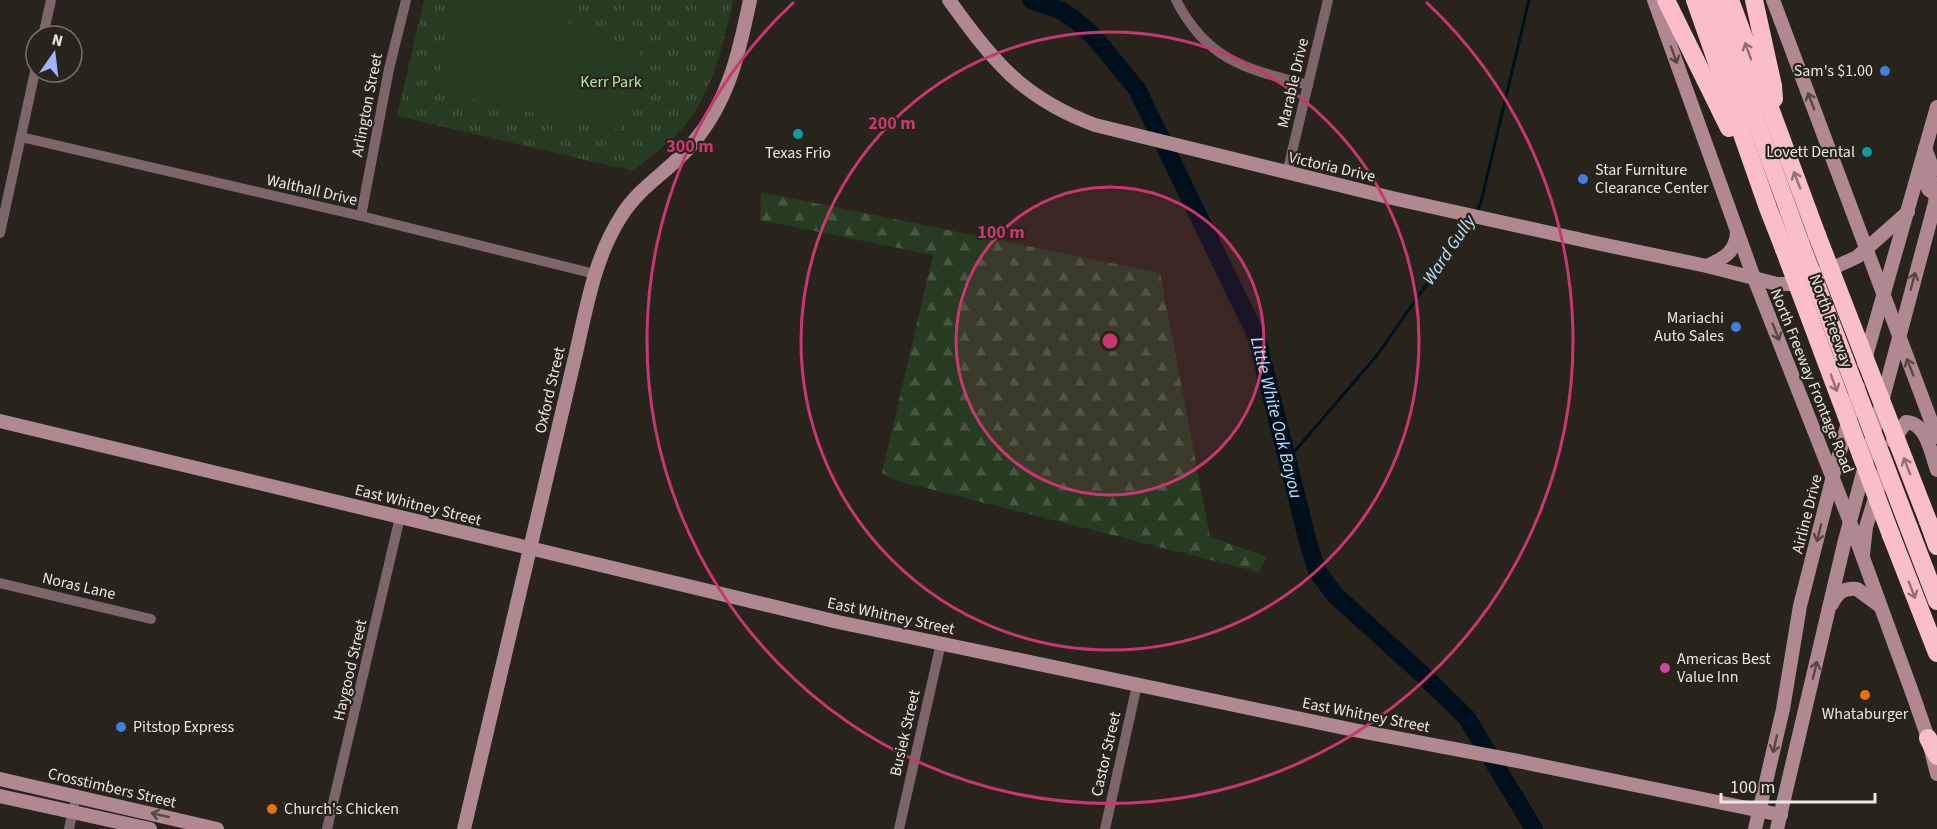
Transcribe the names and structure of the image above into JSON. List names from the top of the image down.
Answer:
{
  "streets": {
    "highway": ["North Freeway"],
    "street": [
      "Marable Drive",
      "Arlington Street",
      "Victoria Drive",
      "Walthall Drive",
      "North Freeway Frontage Road",
      "Oxford Street",
      "East Whitney Street",
      "Airline Drive",
      "Noras Lane",
      "Haygood Street",
      "Busiek Street",
      "Castor Street",
      "Crosstimbers Street"
    ]
  },
  "crossings": [
    ["Marable Drive", "Victoria Drive"],
    ["Arlington Street", "Walthall Drive"],
    ["Victoria Drive", "North Freeway Frontage Road"],
    ["Victoria Drive", "Airline Drive"],
    ["Walthall Drive", "Oxford Street"],
    ["North Freeway Frontage Road", "Airline Drive"],
    ["Oxford Street", "East Whitney Street"],
    ["East Whitney Street", "Airline Drive"],
    ["East Whitney Street", "Haygood Street"],
    ["East Whitney Street", "Busiek Street"],
    ["East Whitney Street", "Castor Street"]
  ],
  "water": ["Ward Gully", "Little White Oak Bayou"],
  "parks": ["Kerr Park"],
  "places": [
    "Sam's $1.00",
    "Texas Frio",
    "Lovett Dental",
    "Star Furniture Clearance Center",
    "Mariachi Auto Sales",
    "Americas Best Value Inn",
    "Whataburger",
    "Pitstop Express",
    "Church's Chicken"
  ],
  "scale_bar": "100 m",
  "north": "top",
  "rings": ["200 m", "300 m", "100 m"]
}
